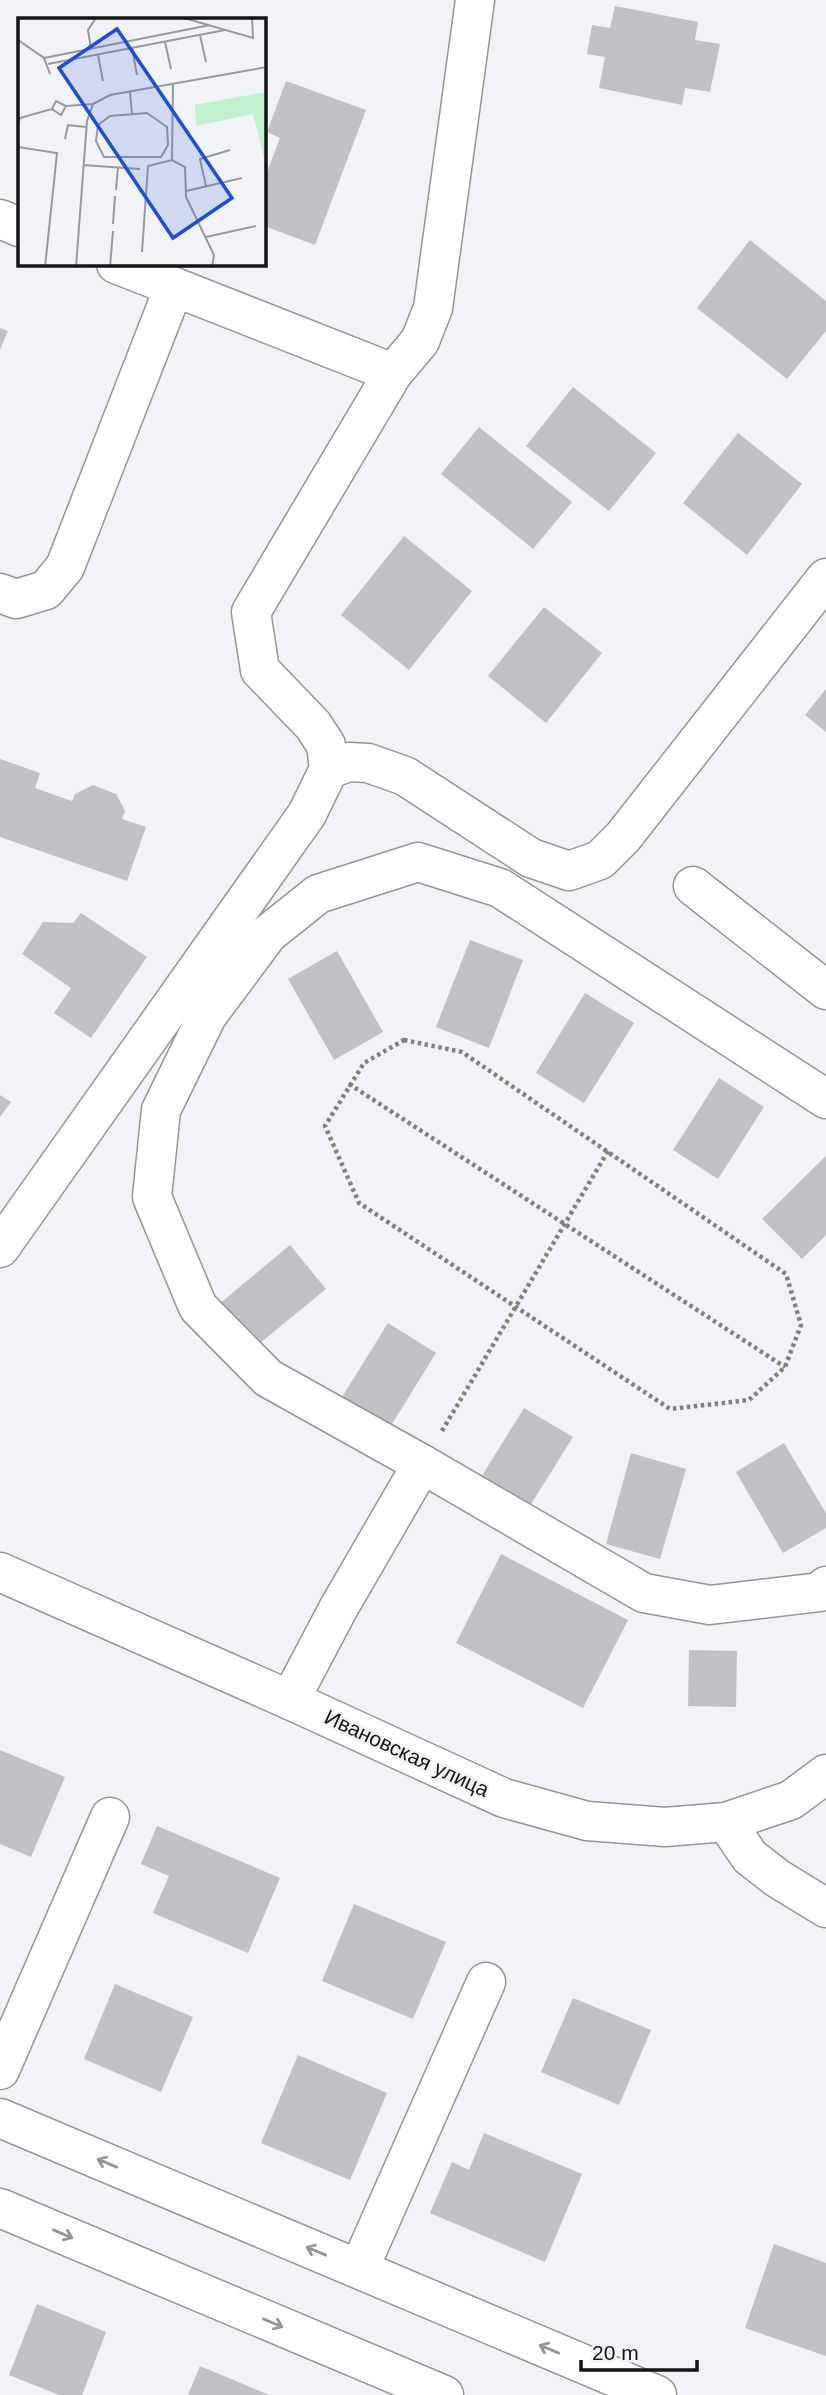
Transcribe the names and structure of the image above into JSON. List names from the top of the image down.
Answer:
{
  "streets": {
    "street": ["Ивановская улица"]
  },
  "scale_bar": "20 m"
}
